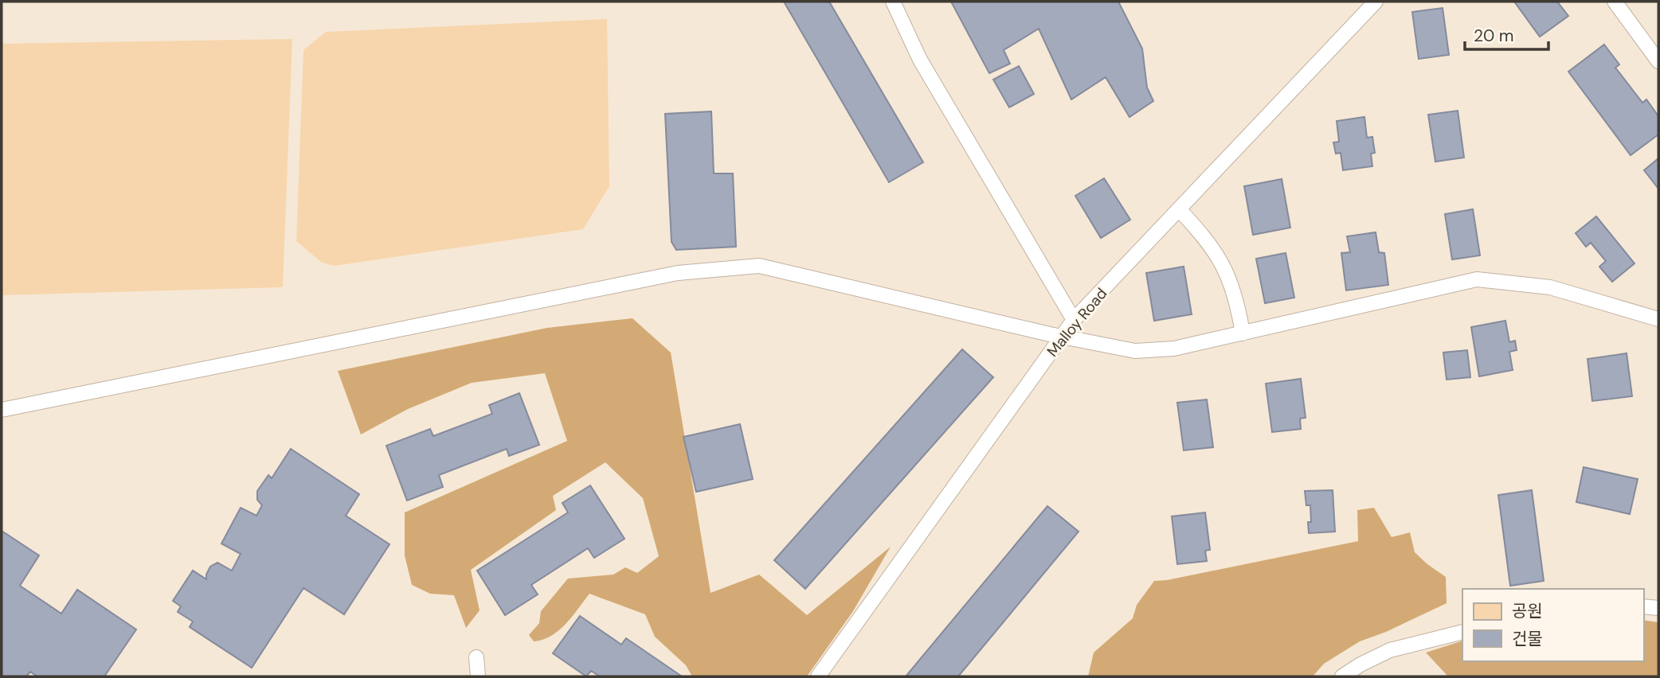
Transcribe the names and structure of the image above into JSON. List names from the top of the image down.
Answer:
{
  "streets": {
    "lane": ["Malloy Road"]
  },
  "legend": ["공원", "건물"],
  "scale_bar": "20 m"
}
